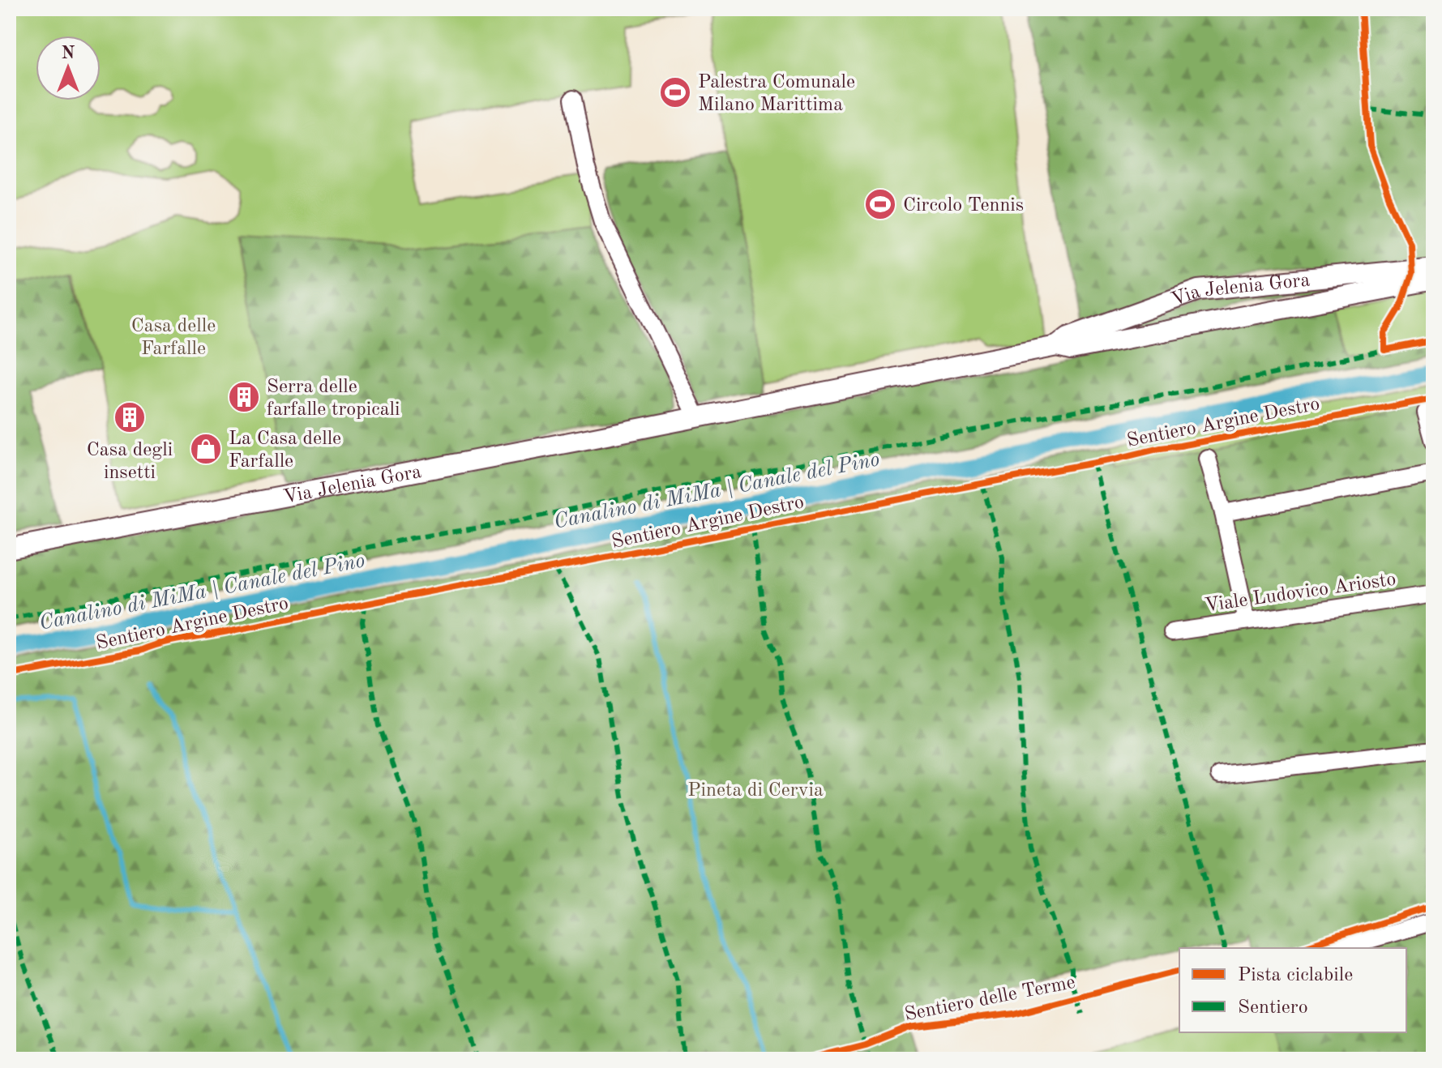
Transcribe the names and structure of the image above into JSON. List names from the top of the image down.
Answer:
{
  "streets": {
    "street": ["Via Jelenia Gora", "Viale Ludovico Ariosto"],
    "cycle path": ["Sentiero Argine Destro", "Sentiero delle Terme"]
  },
  "water": ["Canalino di MiMa | Canale del Pino"],
  "parks": ["Casa delle Farfalle", "Pineta di Cervia"],
  "places": {
    "sports": ["Palestra Comunale Milano Marittima", "Circolo Tennis"],
    "building": ["Serra delle farfalle tropicali", "Casa degli insetti"],
    "shop": ["La Casa delle Farfalle"]
  },
  "legend": ["Pista ciclabile", "Sentiero"],
  "north": "top"
}
